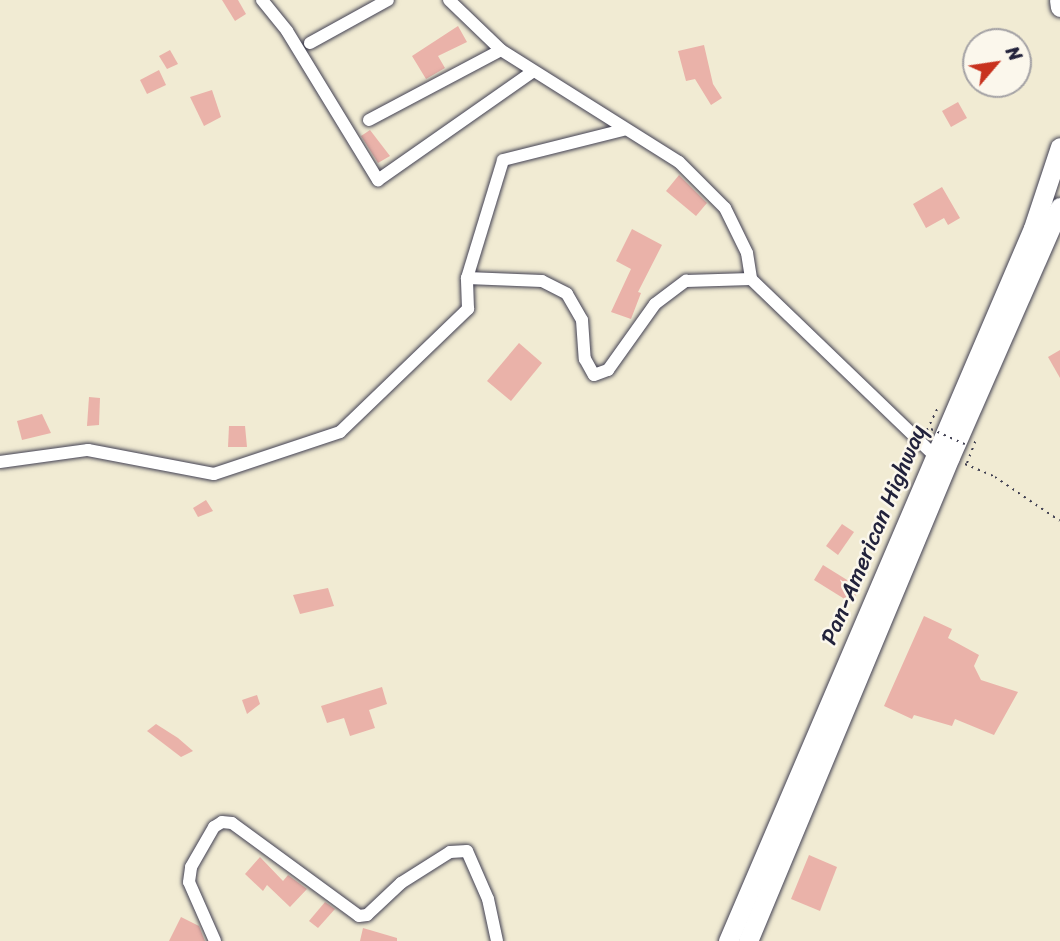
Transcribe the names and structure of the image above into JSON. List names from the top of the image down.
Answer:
{
  "streets": {
    "highway": ["Pan-American Highway"]
  },
  "north": "top right"
}
